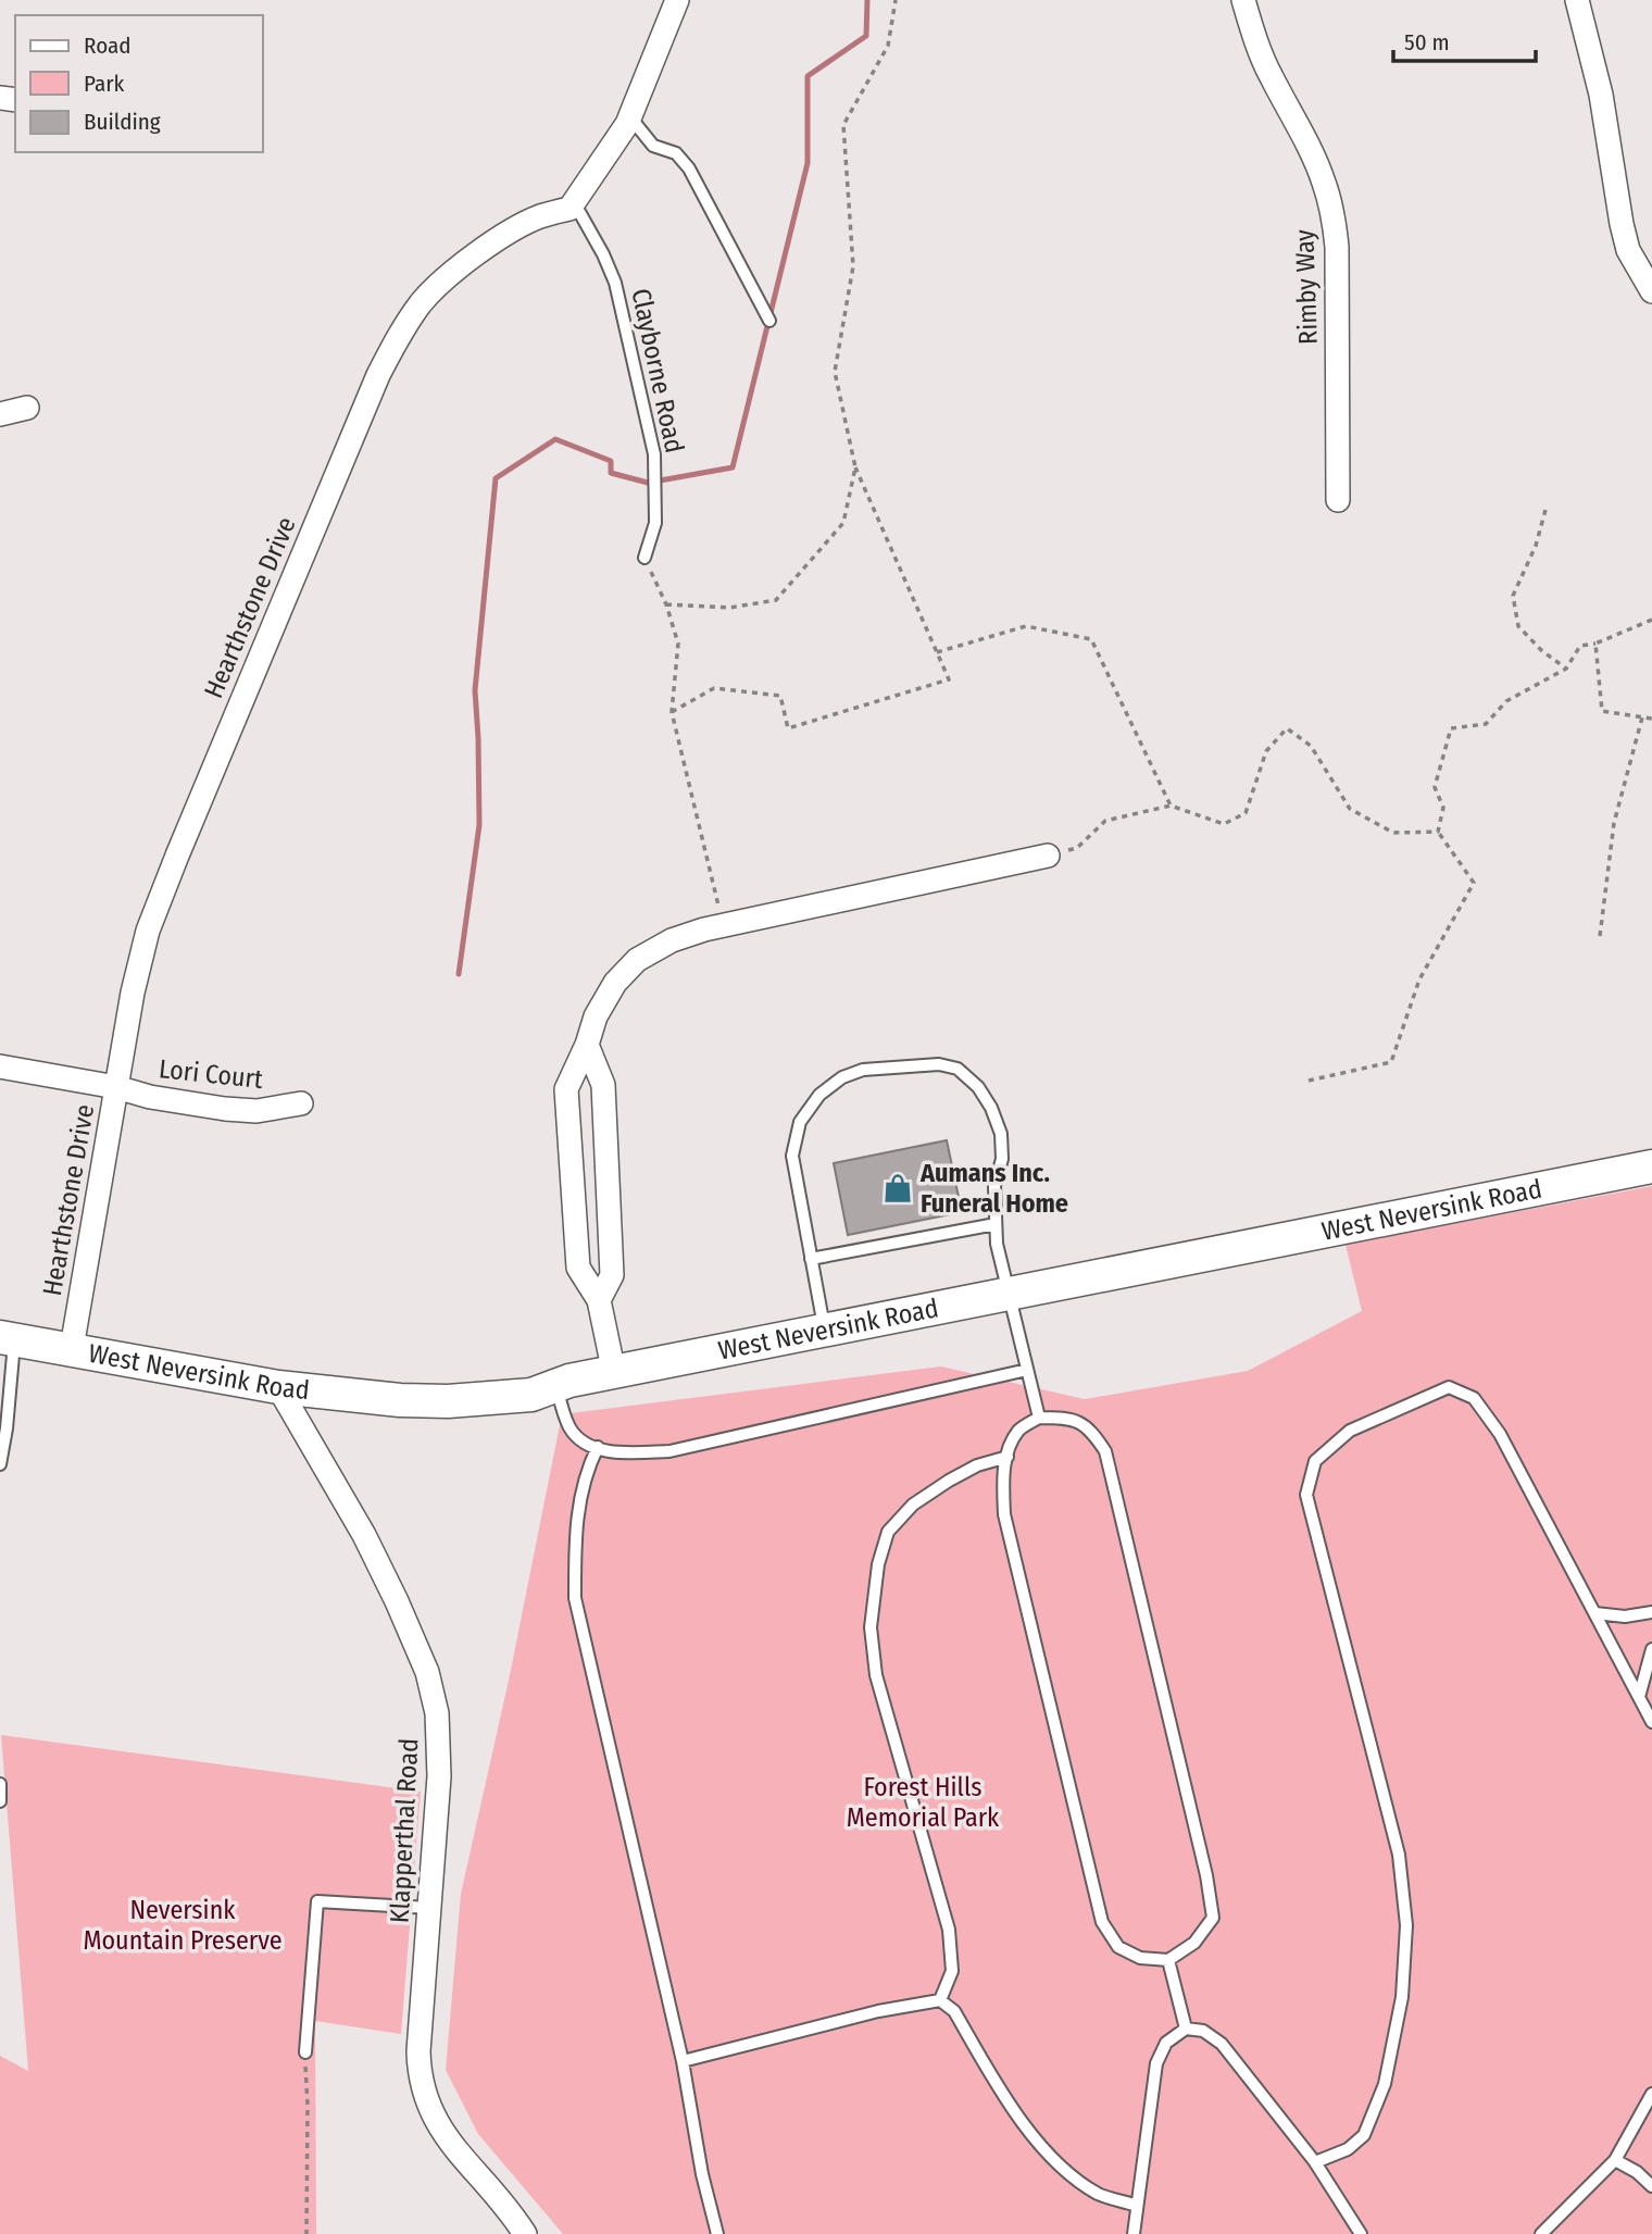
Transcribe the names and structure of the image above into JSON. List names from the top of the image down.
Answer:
{
  "streets": {
    "street": [
      "Rimby Way",
      "Hearthstone Drive",
      "Lori Court",
      "West Neversink Road",
      "Klapperthal Road"
    ],
    "lane": ["Clayborne Road"]
  },
  "crossings": [
    ["Clayborne Road", "Hearthstone Drive"],
    ["Hearthstone Drive", "Lori Court"],
    ["Hearthstone Drive", "West Neversink Road"],
    ["West Neversink Road", "Klapperthal Road"]
  ],
  "parks": ["Forest Hills Memorial Park", "Neversink Mountain Preserve"],
  "places": {
    "shop": ["Aumans Inc. Funeral Home"]
  },
  "legend": ["Road", "Park", "Building"],
  "scale_bar": "50 m"
}
